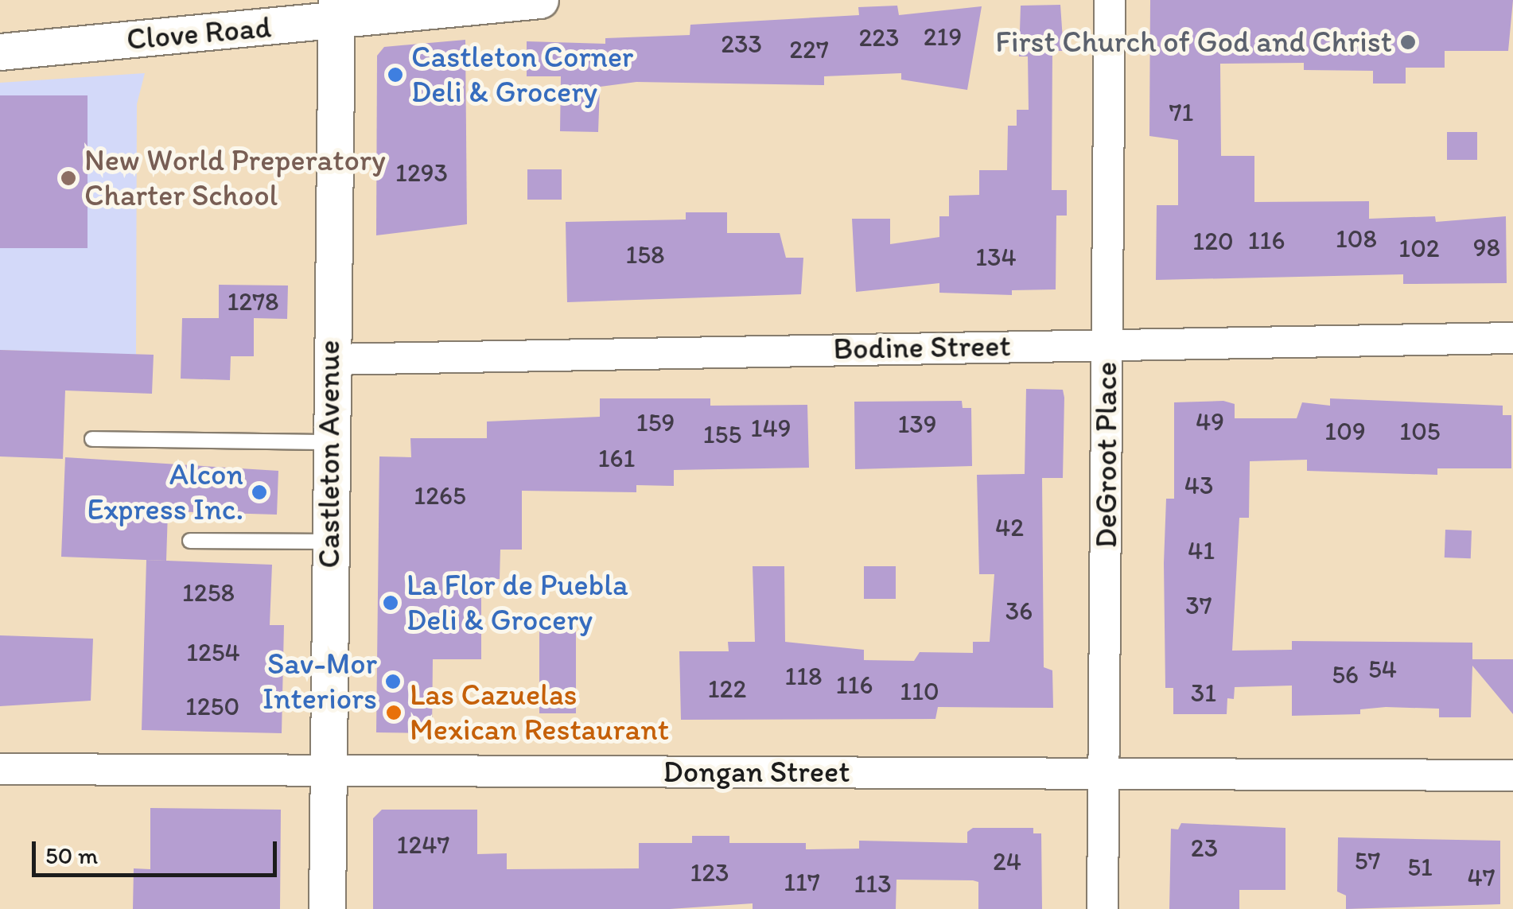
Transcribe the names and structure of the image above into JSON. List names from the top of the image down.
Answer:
{
  "streets": {
    "street": [
      "Clove Road",
      "Bodine Street",
      "Castleton Avenue",
      "DeGroot Place",
      "Dongan Street"
    ]
  },
  "crossings": [
    ["Clove Road", "Castleton Avenue"],
    ["Bodine Street", "Castleton Avenue"],
    ["Bodine Street", "DeGroot Place"],
    ["Castleton Avenue", "Dongan Street"],
    ["DeGroot Place", "Dongan Street"]
  ],
  "places": [
    "First Church of God and Christ",
    "Castleton Corner Deli & Grocery",
    "New World Preperatory Charter School",
    "Alcon Express Inc.",
    "La Flor de Puebla Deli & Grocery",
    "Sav-Mor Interiors",
    "Las Cazuelas Mexican Restaurant"
  ],
  "house_numbers": [
    "219",
    "223",
    "233",
    "227",
    "71",
    "1293",
    "108",
    "116",
    "120",
    "98",
    "102",
    "158",
    "134",
    "1278",
    "49",
    "159",
    "139",
    "149",
    "109",
    "105",
    "155",
    "161",
    "43",
    "1265",
    "42",
    "41",
    "1258",
    "37",
    "36",
    "1254",
    "54",
    "56",
    "118",
    "116",
    "122",
    "110",
    "31",
    "1250",
    "1247",
    "23",
    "57",
    "24",
    "51",
    "123",
    "47",
    "117",
    "113"
  ],
  "scale_bar": "50 m"
}
